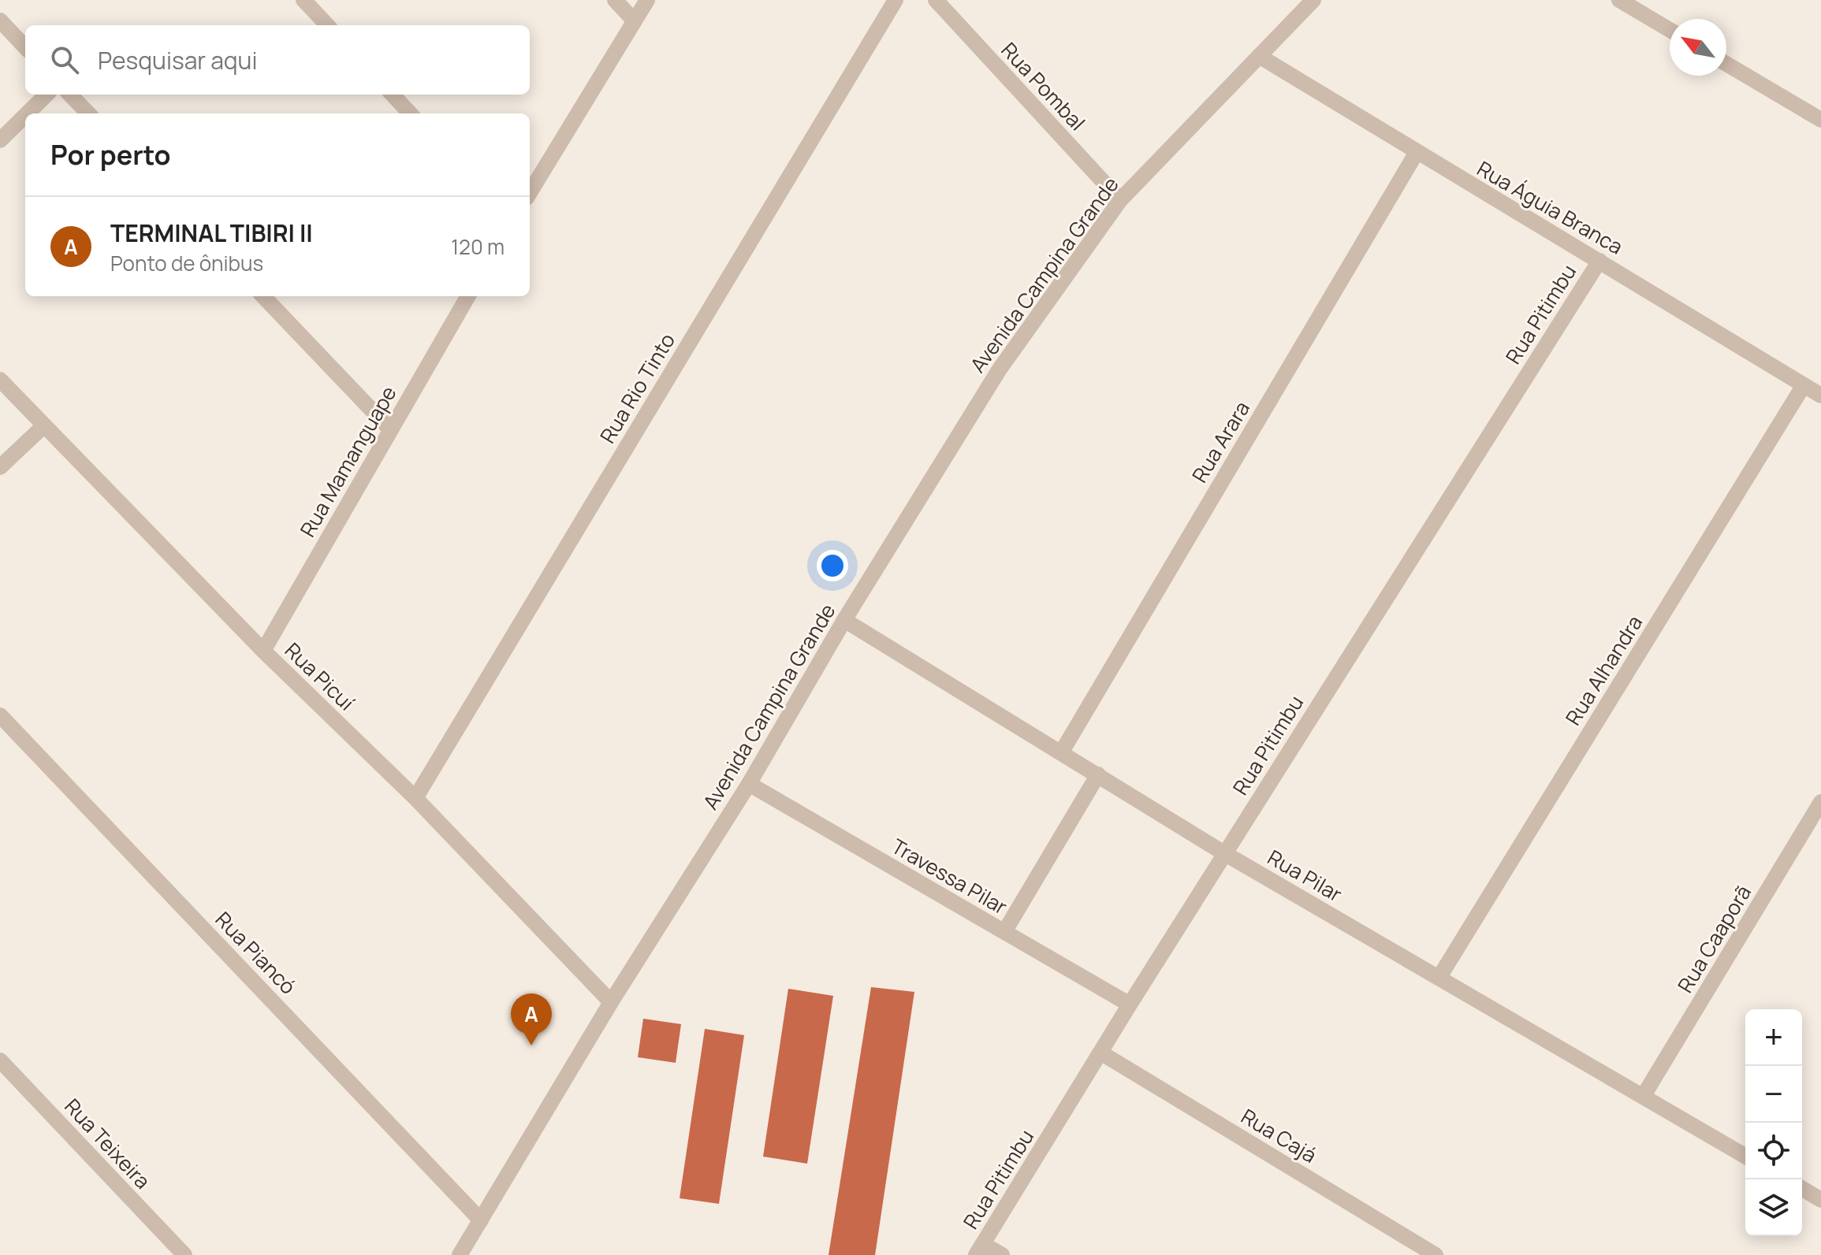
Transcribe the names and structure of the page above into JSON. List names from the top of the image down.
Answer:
{
  "streets": {
    "street": [
      "Rua Pombal",
      "Rua Águia Branca",
      "Avenida Campina Grande",
      "Rua Pitimbu",
      "Rua Rio Tinto",
      "Rua Arara",
      "Rua Mamanguape",
      "Rua Alhandra",
      "Rua Picuí",
      "Rua Pilar",
      "Travessa Pilar",
      "Rua Caaporã",
      "Rua Piancó",
      "Rua Cajá",
      "Rua Teixeira"
    ]
  },
  "crossings": [
    ["Rua Pombal", "Avenida Campina Grande"],
    ["Rua Águia Branca", "Avenida Campina Grande"],
    ["Rua Águia Branca", "Rua Pitimbu"],
    ["Rua Águia Branca", "Rua Arara"],
    ["Rua Águia Branca", "Rua Alhandra"],
    ["Avenida Campina Grande", "Rua Picuí"],
    ["Avenida Campina Grande", "Rua Pilar"],
    ["Avenida Campina Grande", "Travessa Pilar"],
    ["Avenida Campina Grande", "Rua Piancó"],
    ["Rua Pitimbu", "Rua Pilar"],
    ["Rua Pitimbu", "Travessa Pilar"],
    ["Rua Pitimbu", "Rua Cajá"],
    ["Rua Rio Tinto", "Rua Picuí"],
    ["Rua Arara", "Rua Pilar"],
    ["Rua Mamanguape", "Rua Picuí"],
    ["Rua Alhandra", "Rua Pilar"],
    ["Rua Pilar", "Rua Caaporã"]
  ],
  "north": "top left",
  "page": {
    "search": "Pesquisar aqui",
    "heading": "Por perto",
    "list": [
      {
        "mark": "A",
        "name": "TERMINAL TIBIRI II",
        "note": "Ponto de ônibus",
        "value": "120 m"
      }
    ],
    "pins": "A",
    "map_buttons": ["+", "−"]
  }
}
